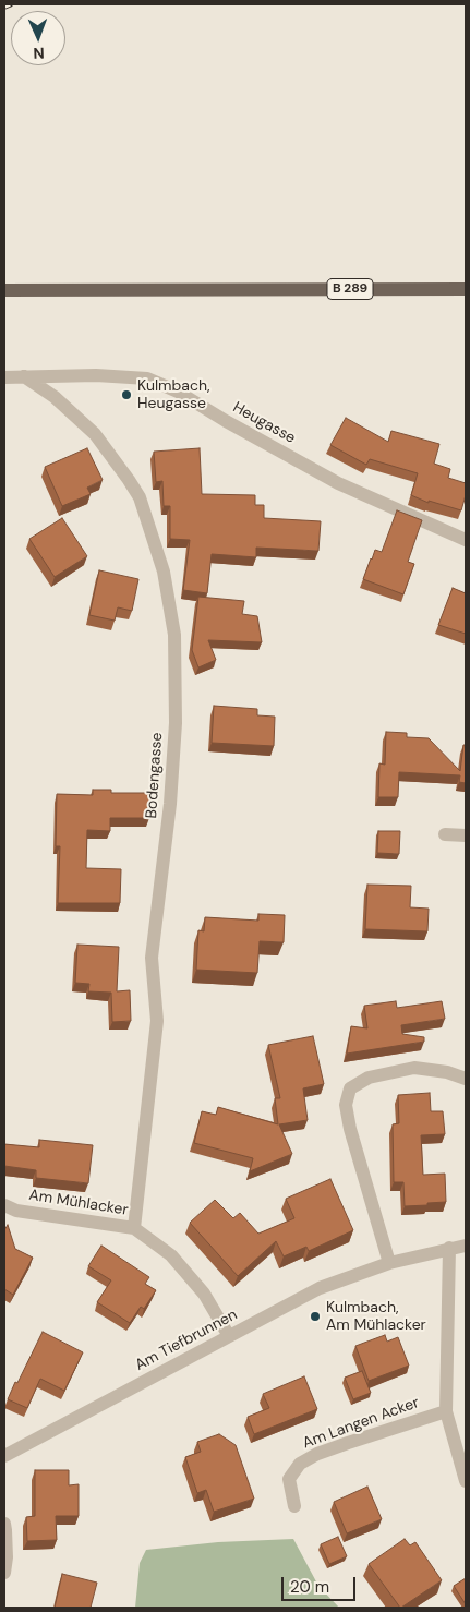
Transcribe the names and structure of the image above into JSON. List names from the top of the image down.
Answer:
{
  "streets": {
    "main road": ["B 289"],
    "street": [
      "Heugasse",
      "Bodengasse",
      "Am Mühlacker",
      "Am Tiefbrunnen",
      "Am Langen Acker"
    ]
  },
  "crossings": [
    ["Heugasse", "Bodengasse"],
    ["Bodengasse", "Am Mühlacker"],
    ["Am Mühlacker", "Am Tiefbrunnen"]
  ],
  "places": ["Kulmbach, Heugasse", "Kulmbach, Am Mühlacker"],
  "scale_bar": "20 m",
  "north": "bottom"
}
